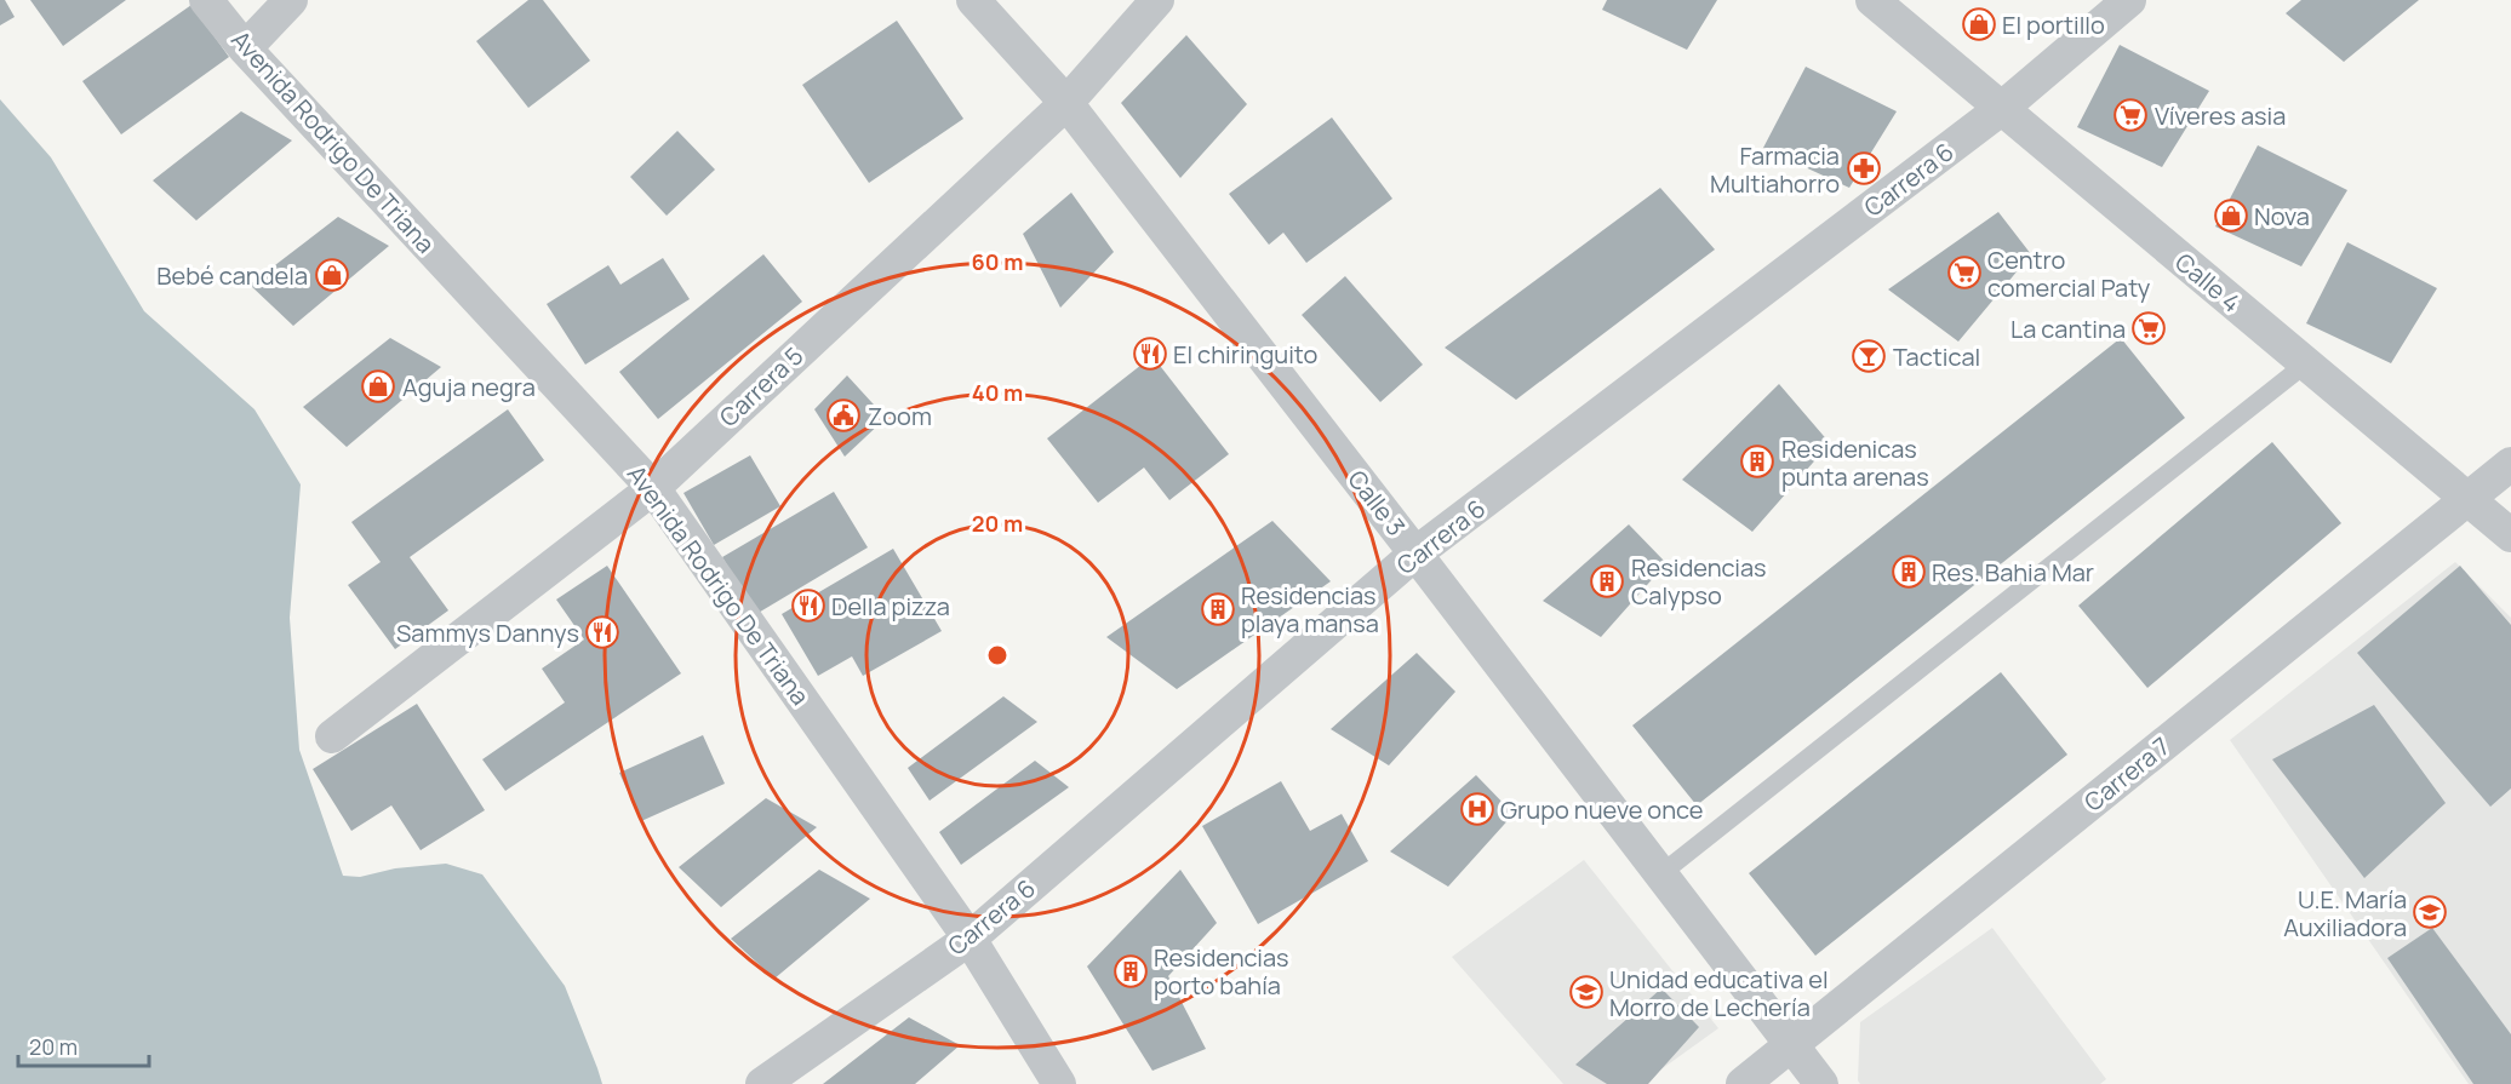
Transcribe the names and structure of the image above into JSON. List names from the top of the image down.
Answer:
{
  "streets": {
    "street": [
      "Avenida Rodrigo De Triana",
      "Carrera 6",
      "Calle 4",
      "Carrera 5",
      "Calle 3",
      "Carrera 7"
    ]
  },
  "crossings": [
    ["Avenida Rodrigo De Triana", "Carrera 6"],
    ["Avenida Rodrigo De Triana", "Carrera 5"],
    ["Carrera 6", "Calle 4"],
    ["Carrera 6", "Calle 3"],
    ["Calle 4", "Carrera 7"],
    ["Carrera 5", "Calle 3"],
    ["Calle 3", "Carrera 7"]
  ],
  "places": {
    "shop": [
      "El portillo",
      "Nova",
      "Bebé candela",
      "Aguja negra"
    ],
    "supermarket": ["Víveres asia", "Centro comercial Paty", "La cantina"],
    "pharmacy": ["Farmacia Multiahorro"],
    "restaurant": ["El chiringuito", "Della pizza", "Sammys Dannys"],
    "bar": ["Tactical"],
    "public building": ["Zoom"],
    "building": [
      "Residenicas punta arenas",
      "Res. Bahia Mar",
      "Residencias Calypso",
      "Residencias playa mansa",
      "Residencias porto bahía"
    ],
    "hospital": ["Grupo nueve once"],
    "school or university": ["U.E. María Auxiliadora", "Unidad educativa el Morro de Lechería"]
  },
  "scale_bar": "20 m",
  "rings": ["60 m", "40 m", "20 m"]
}
